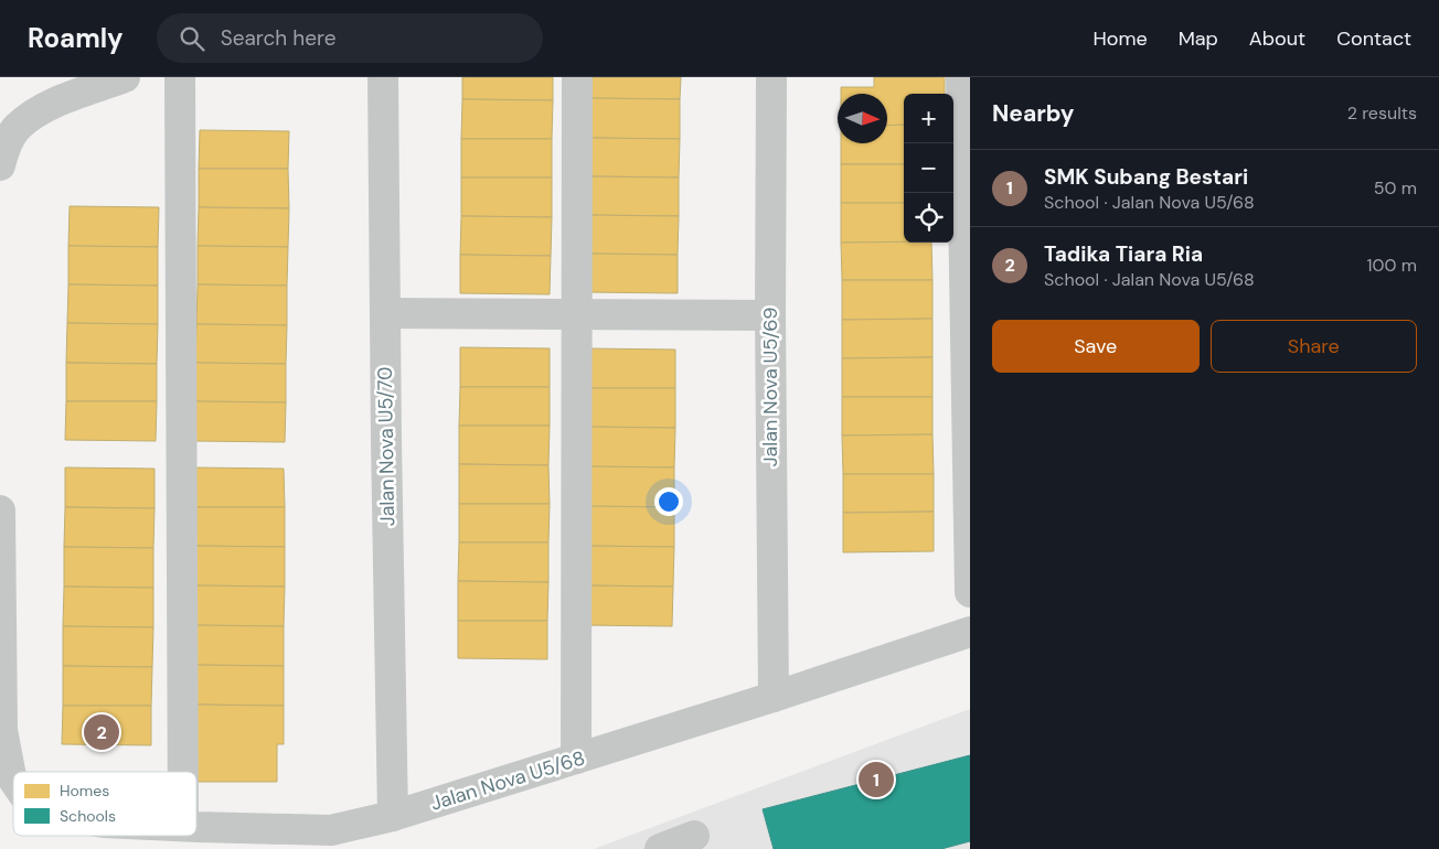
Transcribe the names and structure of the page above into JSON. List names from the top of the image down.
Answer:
{
  "streets": {
    "street": ["Jalan Nova U5/69", "Jalan Nova U5/70", "Jalan Nova U5/68"]
  },
  "crossings": [
    ["Jalan Nova U5/69", "Jalan Nova U5/68"],
    ["Jalan Nova U5/70", "Jalan Nova U5/68"]
  ],
  "legend": ["Homes", "Schools"],
  "north": "right",
  "page": {
    "header": "Roamly",
    "search": "Search here",
    "nav": [
      "Home",
      "Map",
      "About",
      "Contact"
    ],
    "heading": ["Nearby", "2 results"],
    "map_buttons": ["+", "−"],
    "list": [
      {
        "mark": "1",
        "name": "SMK Subang Bestari",
        "note": "School · Jalan Nova U5/68",
        "value": "50 m"
      },
      {
        "mark": "2",
        "name": "Tadika Tiara Ria",
        "note": "School · Jalan Nova U5/68",
        "value": "100 m"
      }
    ],
    "buttons": ["Save", "Share"],
    "pins": ["2", "1"]
  }
}
